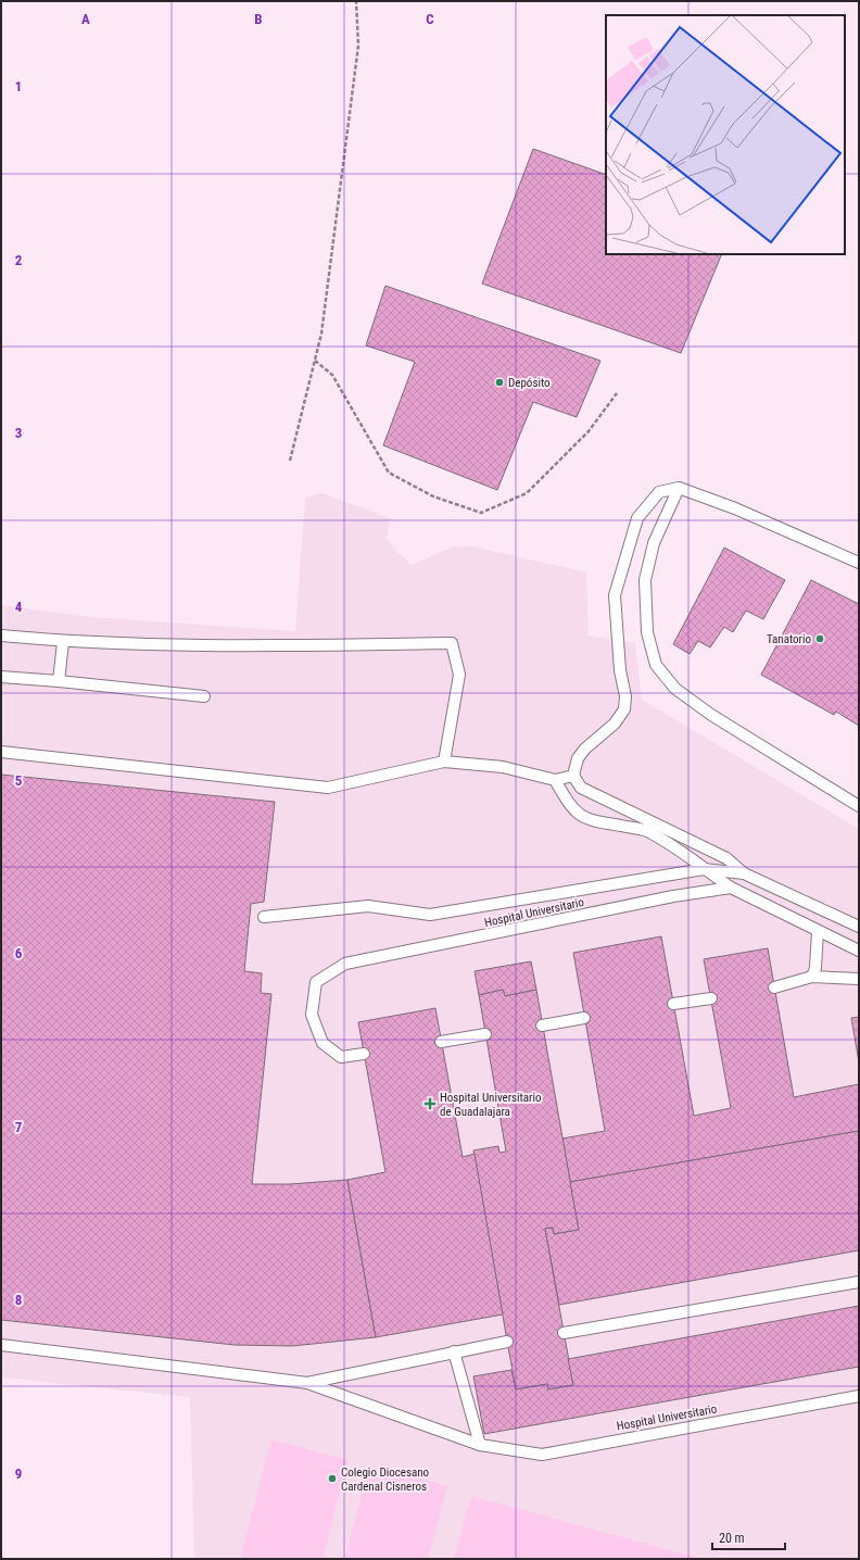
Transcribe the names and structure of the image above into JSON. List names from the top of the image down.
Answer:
{
  "streets": {
    "lane": ["Hospital Universitario"]
  },
  "places": {
    "other": ["Depósito", "Tanatorio", "Colegio Diocesano Cardenal Cisneros"],
    "health": ["Hospital Universitario de Guadalajara"]
  },
  "scale_bar": "20 m",
  "grid": {
    "columns": ["A", "B", "C"],
    "rows": [
      "1",
      "2",
      "3",
      "4",
      "5",
      "6",
      "7",
      "8",
      "9"
    ]
  }
}
